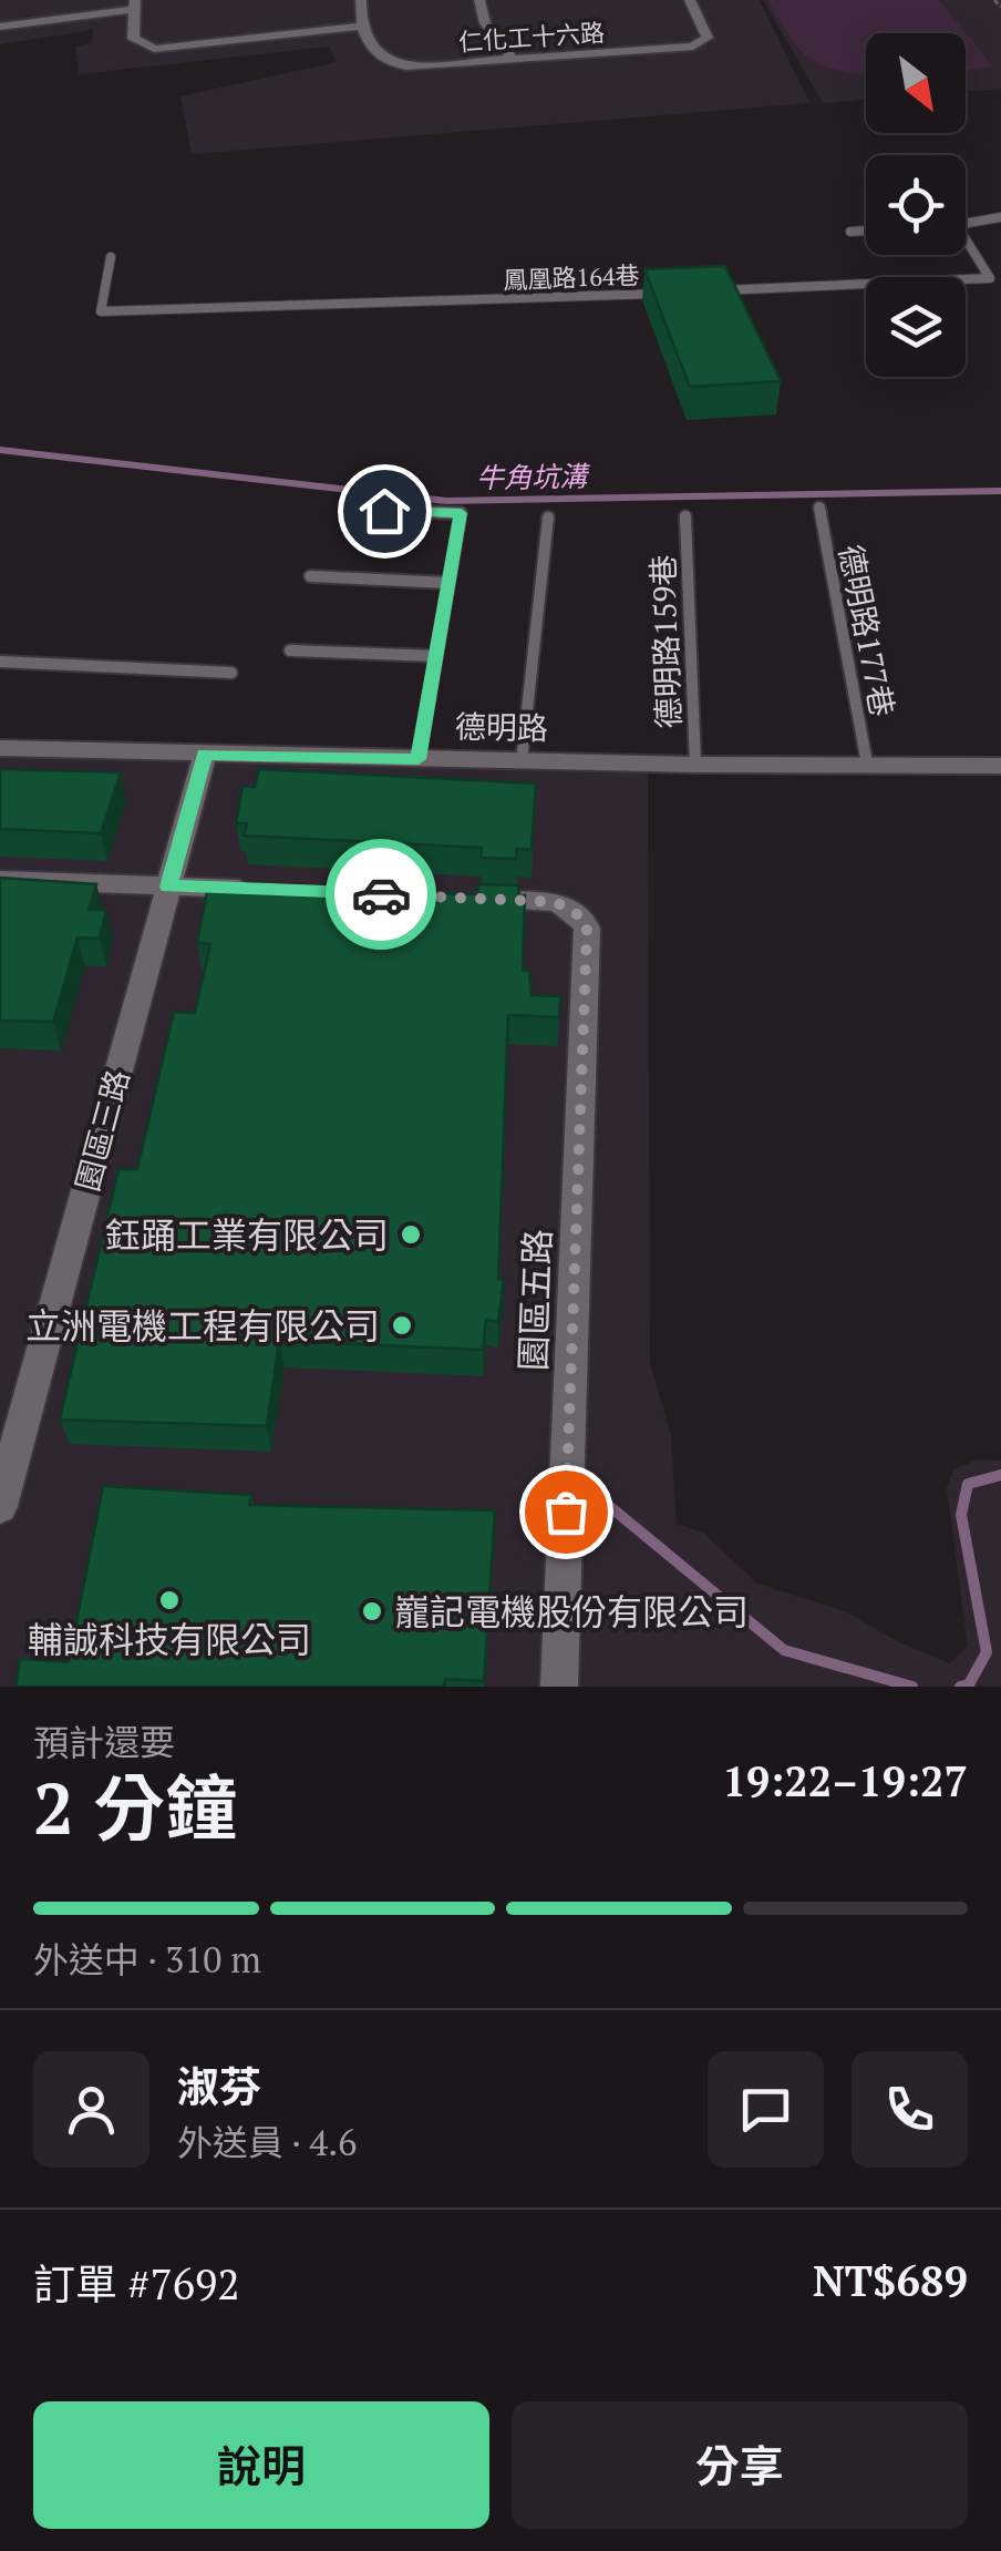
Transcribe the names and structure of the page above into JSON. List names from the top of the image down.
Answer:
{
  "streets": {
    "street": [
      "仁化工十六路",
      "德明路",
      "園區三路",
      "園區五路"
    ],
    "lane": ["鳳凰路164巷", "德明路177巷", "德明路159巷"]
  },
  "crossings": [
    ["德明路177巷", "德明路"],
    ["德明路159巷", "德明路"],
    ["德明路", "園區三路"]
  ],
  "water": ["牛角坑溝"],
  "places": [
    "鈺踊工業有限公司",
    "立洲電機工程有限公司",
    "輔誠科技有限公司",
    "巃記電機股份有限公司"
  ],
  "north": "bottom right",
  "page": {
    "heading": ["2 分鐘", "預計還要", "19:22–19:27"],
    "panel": [
      "淑芬",
      "外送員 · 4.6",
      "訂單 #7692",
      "NT$689"
    ],
    "bar": "外送中 · 310 m",
    "buttons": ["說明", "分享"]
  }
}
